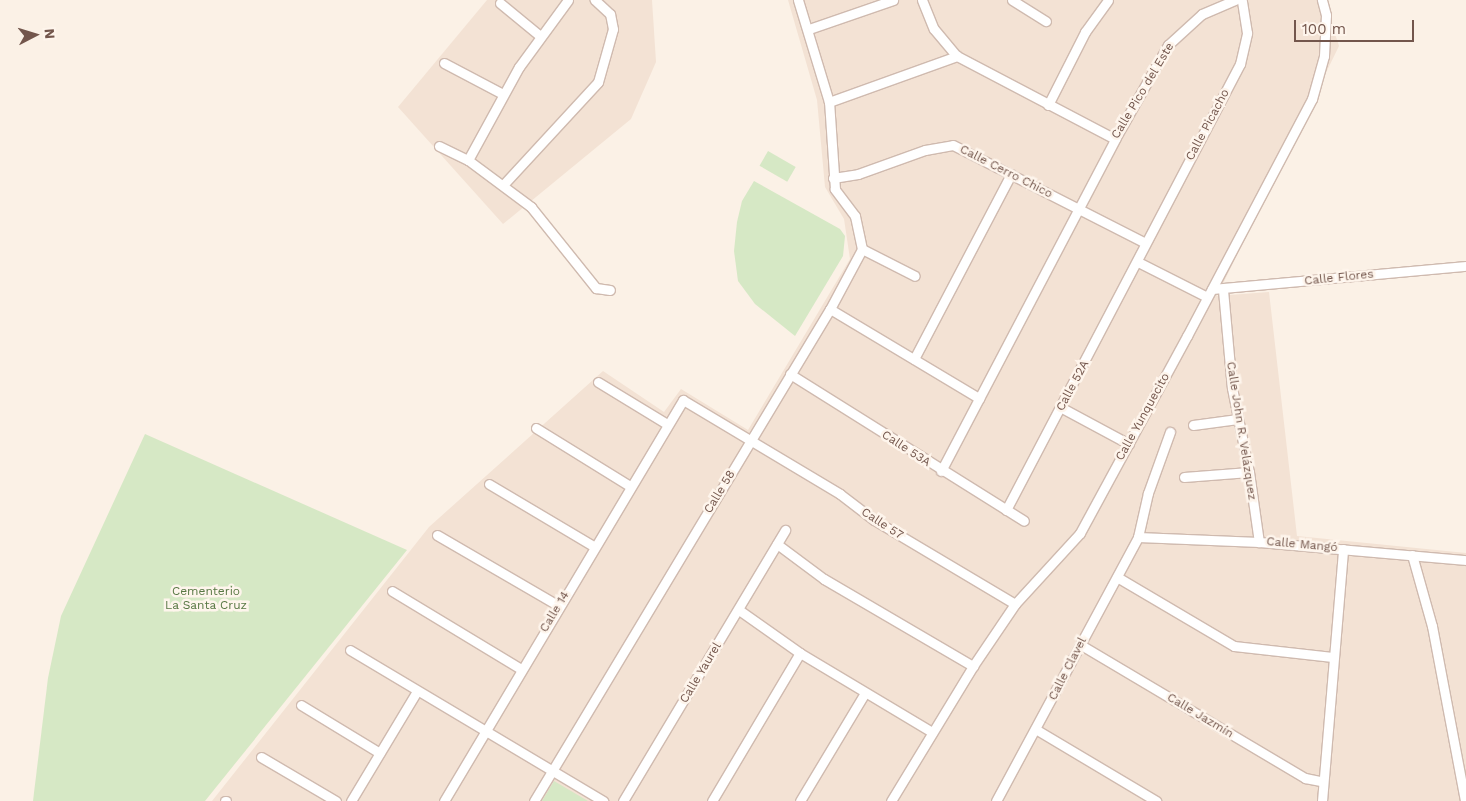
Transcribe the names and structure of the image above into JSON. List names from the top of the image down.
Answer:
{
  "streets": {
    "street": [
      "Calle Pico del Este",
      "Calle Picacho",
      "Calle Cerro Chico",
      "Calle Flores",
      "Calle 52A",
      "Calle Yunquecito",
      "Calle John R. Velázquez",
      "Calle 53A",
      "Calle 58",
      "Calle 57",
      "Calle Mangó",
      "Calle 14",
      "Calle Clavel",
      "Calle Yaurel",
      "Calle Jazmín"
    ]
  },
  "crossings": [
    ["Calle Pico del Este", "Calle Cerro Chico"],
    ["Calle Pico del Este", "Calle 53A"],
    ["Calle Picacho", "Calle Cerro Chico"],
    ["Calle Picacho", "Calle 52A"],
    ["Calle Flores", "Calle Yunquecito"],
    ["Calle Flores", "Calle John R. Velázquez"],
    ["Calle 52A", "Calle 53A"],
    ["Calle Yunquecito", "Calle 57"],
    ["Calle John R. Velázquez", "Calle Mangó"],
    ["Calle 53A", "Calle 58"],
    ["Calle 58", "Calle 57"],
    ["Calle 57", "Calle 14"],
    ["Calle Mangó", "Calle Clavel"],
    ["Calle Clavel", "Calle Jazmín"]
  ],
  "parks": ["Cementerio La Santa Cruz"],
  "scale_bar": "100 m",
  "north": "right"
}
